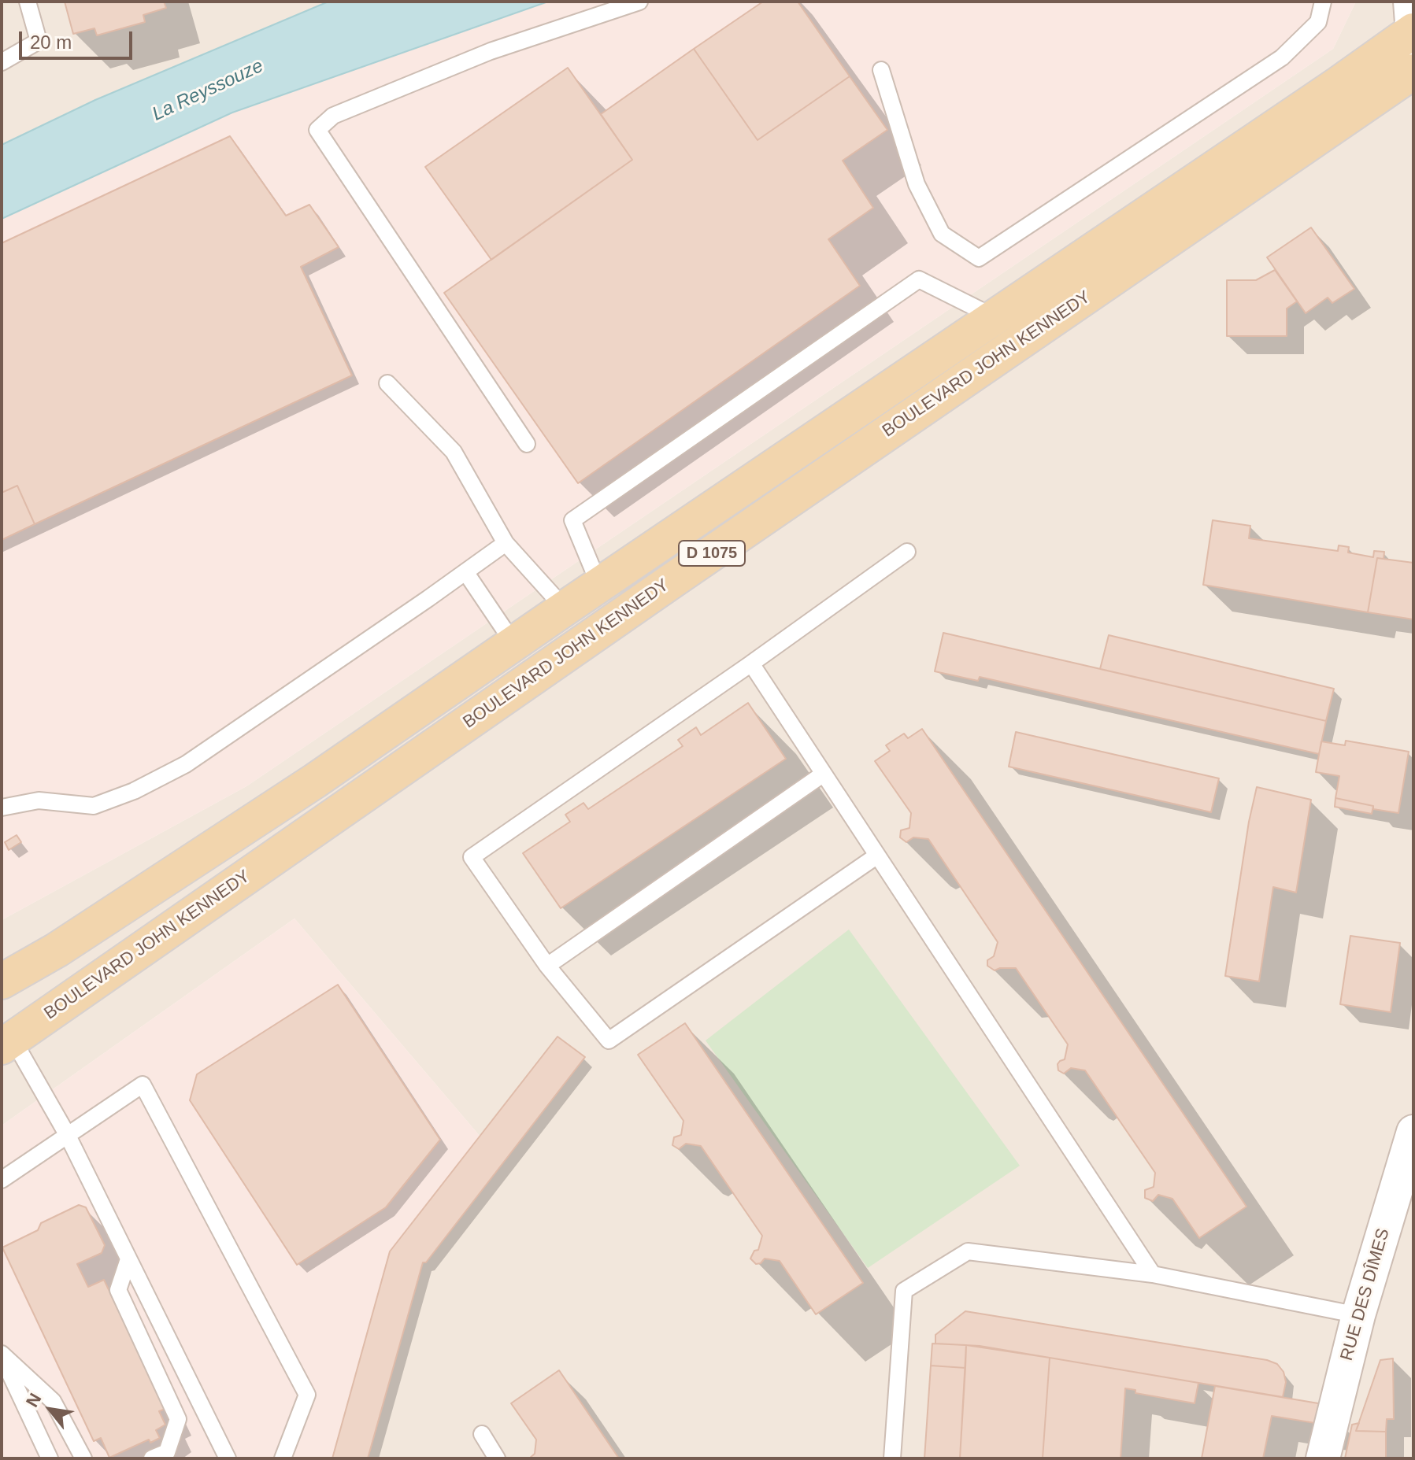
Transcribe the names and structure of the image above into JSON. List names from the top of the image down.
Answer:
{
  "streets": {
    "main road": ["BOULEVARD JOHN KENNEDY", "D 1075"],
    "street": ["RUE DES DÎMES"]
  },
  "water": ["La Reyssouze"],
  "scale_bar": "20 m",
  "north": "top left"
}
